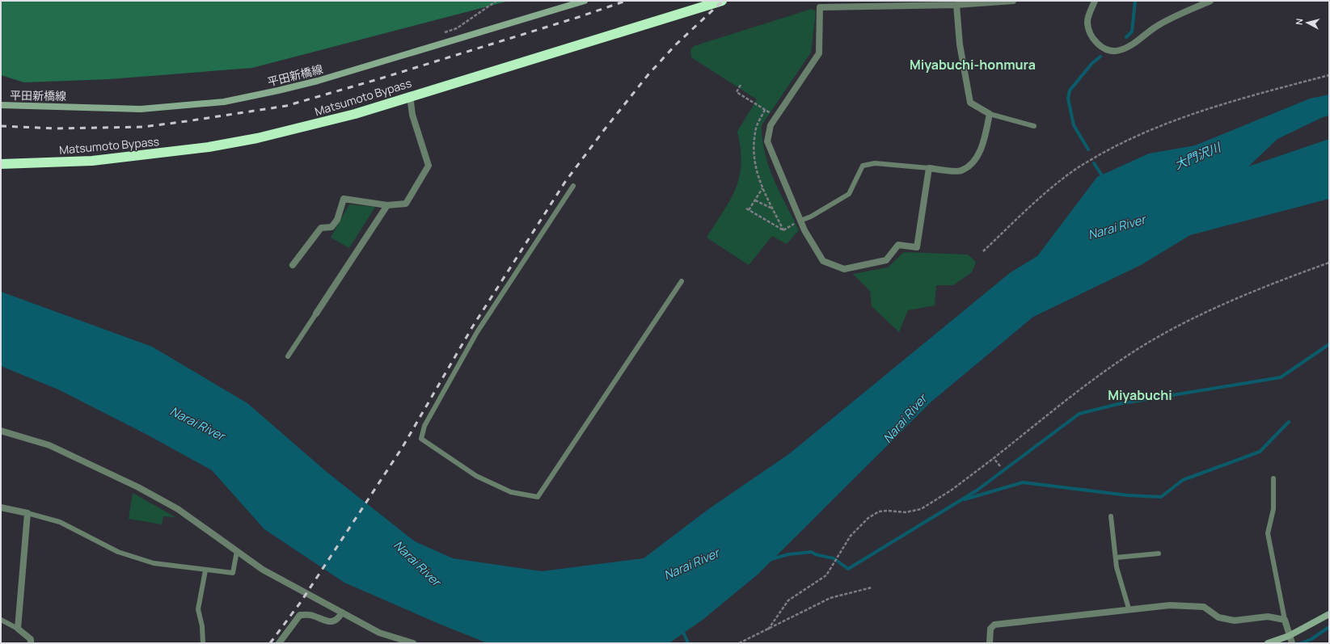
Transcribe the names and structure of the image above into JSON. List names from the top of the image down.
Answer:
{
  "streets": {
    "highway": ["Matsumoto Bypass"],
    "main road": ["平田新橋線"]
  },
  "districts": ["Miyabuchi-honmura", "Miyabuchi"],
  "water": ["大門沢川", "Narai River"],
  "north": "left"
}
